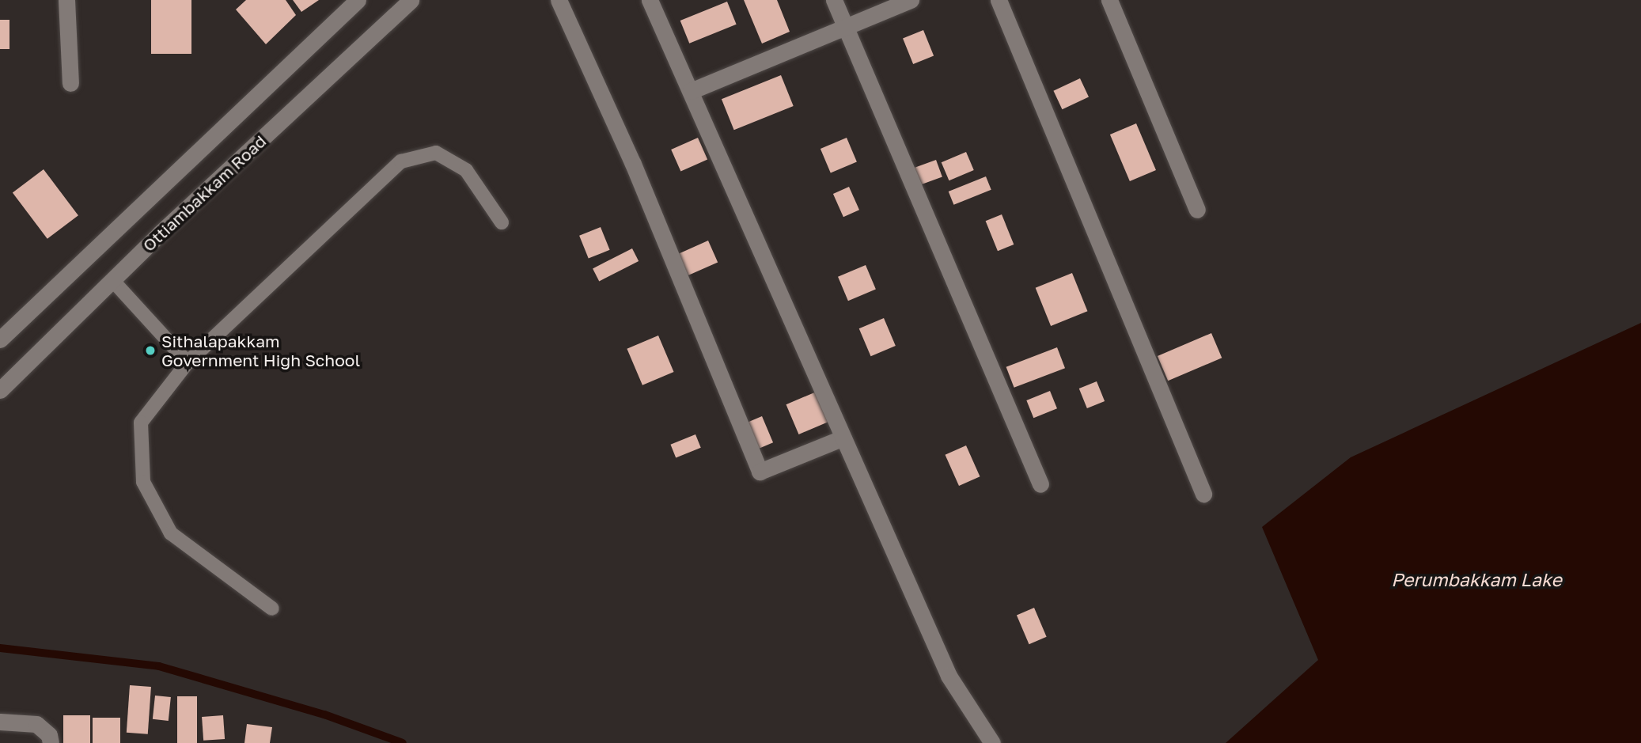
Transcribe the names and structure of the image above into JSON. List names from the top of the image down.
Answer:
{
  "streets": {
    "street": ["Ottiambakkam Road"]
  },
  "water": ["Perumbakkam Lake"],
  "places": ["Sithalapakkam Government High School"]
}
